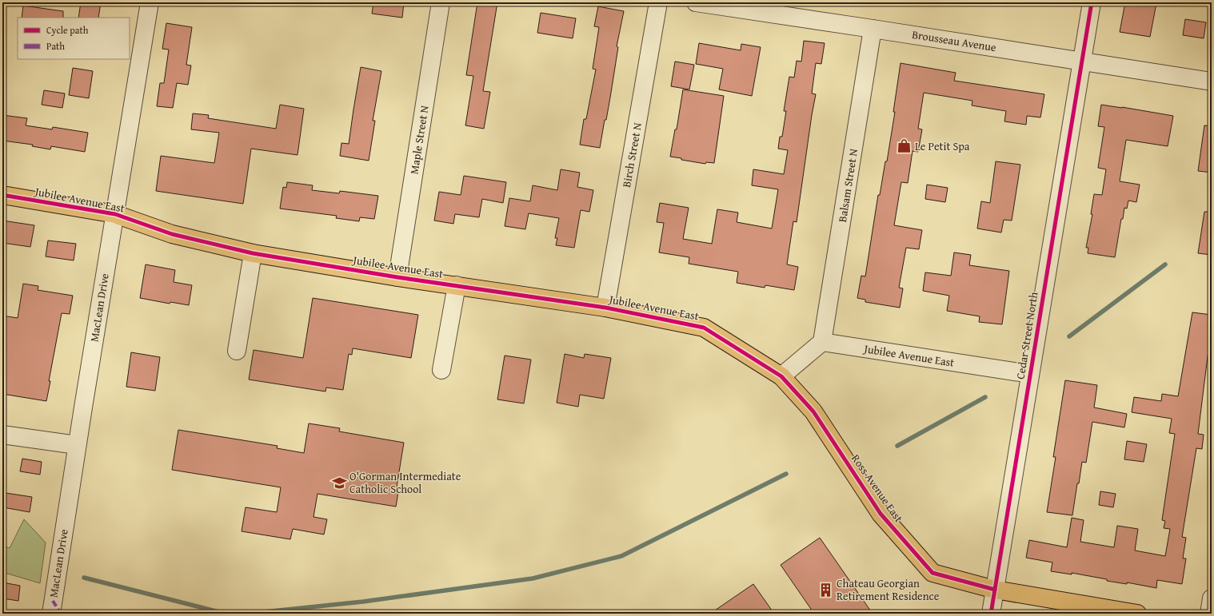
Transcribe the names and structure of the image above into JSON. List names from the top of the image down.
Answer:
{
  "streets": {
    "main road": ["Jubilee Avenue East", "Ross Avenue East"],
    "street": [
      "Brousseau Avenue",
      "Maple Street N",
      "Birch Street N",
      "Balsam Street N",
      "MacLean Drive",
      "Cedar Street North"
    ]
  },
  "crossings": [
    ["Brousseau Avenue", "Balsam Street N"],
    ["Brousseau Avenue", "Cedar Street North"],
    ["Maple Street N", "Jubilee Avenue East"],
    ["Birch Street N", "Jubilee Avenue East"],
    ["Balsam Street N", "Jubilee Avenue East"],
    ["Jubilee Avenue East", "MacLean Drive"],
    ["Jubilee Avenue East", "Cedar Street North"],
    ["Jubilee Avenue East", "Ross Avenue East"],
    ["Cedar Street North", "Ross Avenue East"]
  ],
  "places": {
    "shop": ["Le Petit Spa"],
    "school or university": ["O'Gorman Intermediate Catholic School"],
    "building": ["Chateau Georgian Retirement Residence"]
  },
  "legend": ["Cycle path", "Path"]
}
